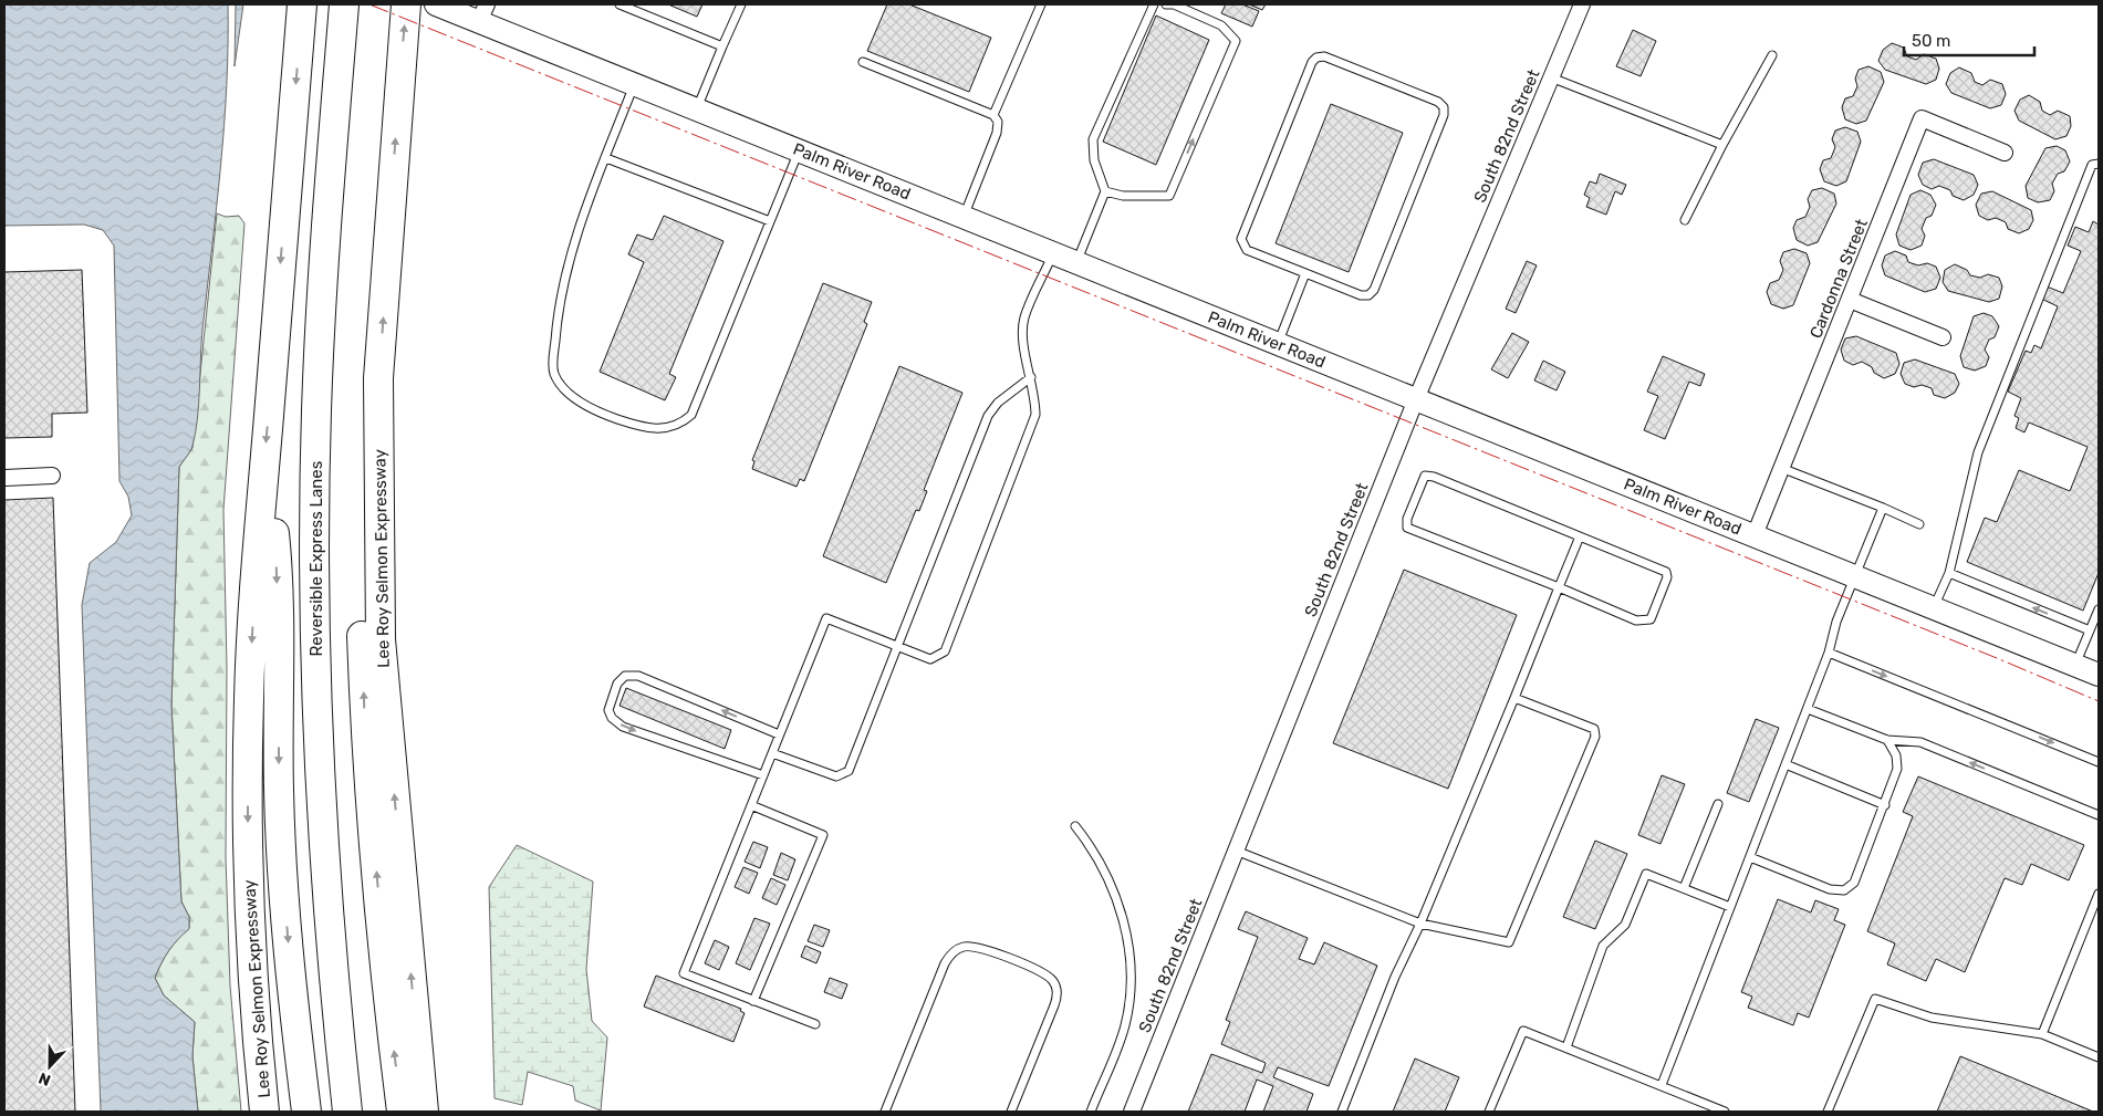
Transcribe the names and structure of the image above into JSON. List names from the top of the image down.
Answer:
{
  "streets": {
    "highway": ["Reversible Express Lanes", "Lee Roy Selmon Expressway"],
    "street": ["South 82nd Street", "Palm River Road", "Cardonna Street"]
  },
  "crossings": [
    ["South 82nd Street", "Palm River Road"],
    ["Palm River Road", "Cardonna Street"]
  ],
  "scale_bar": "50 m",
  "north": "bottom"
}
